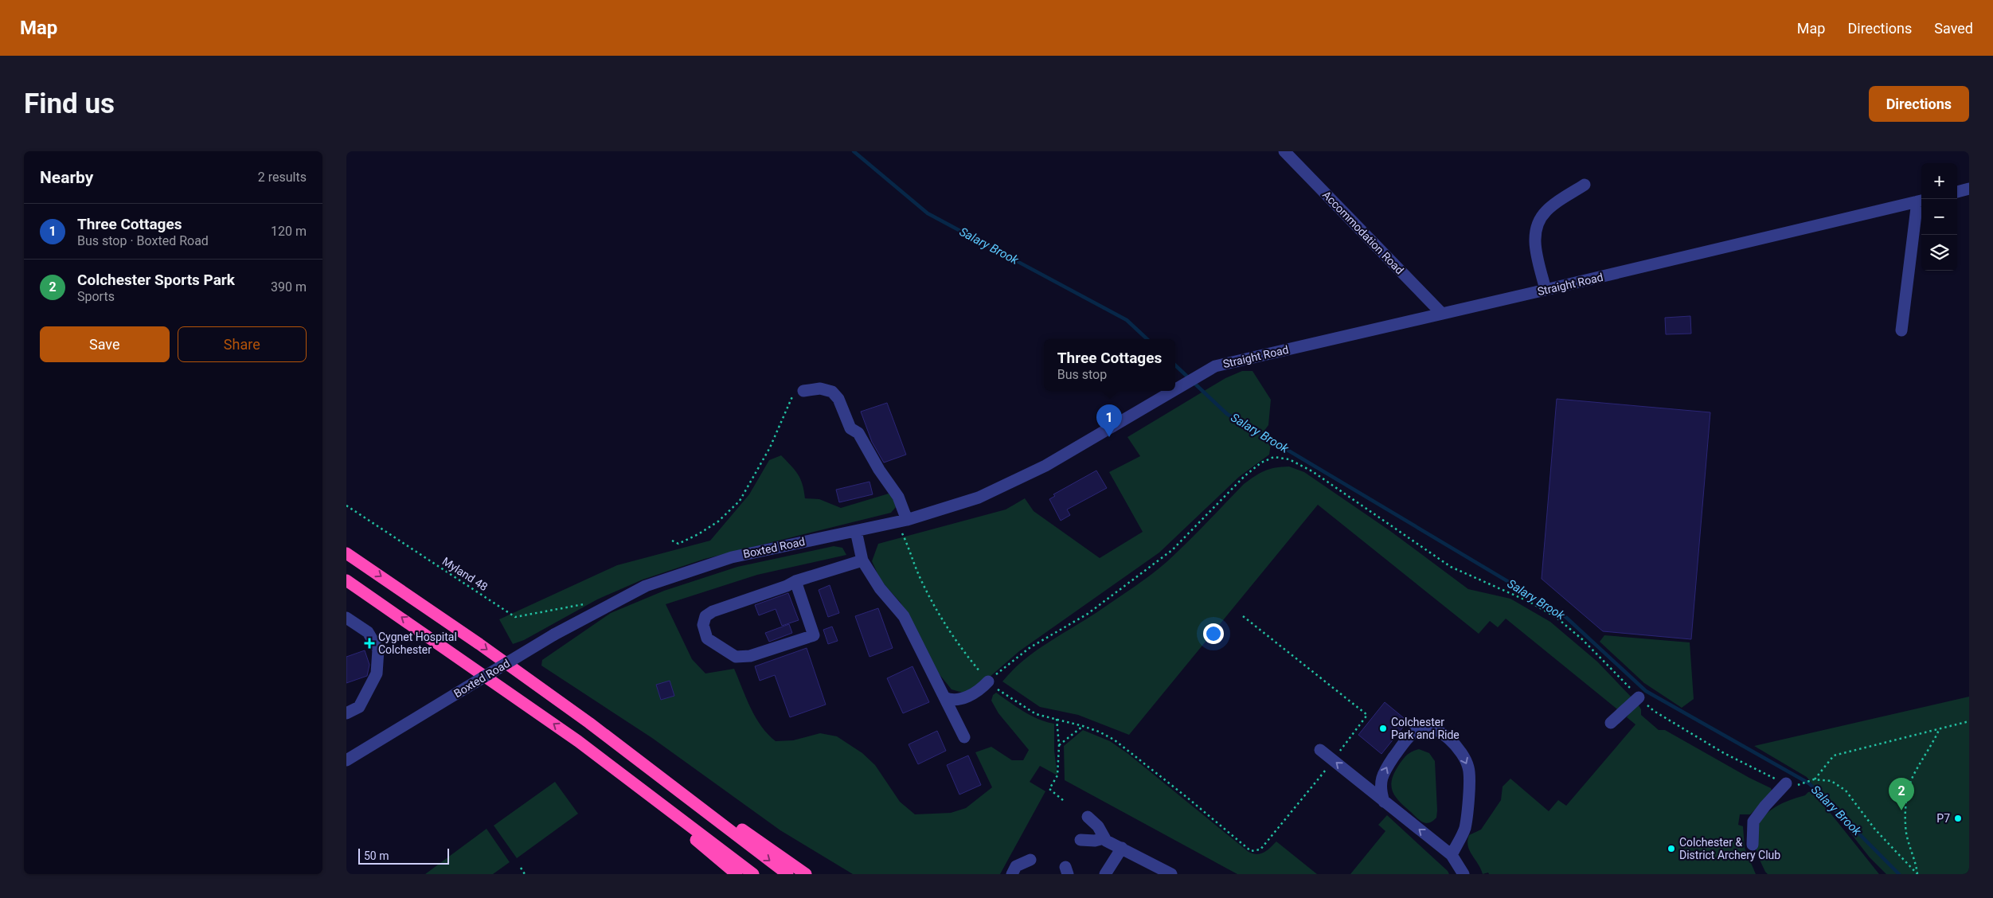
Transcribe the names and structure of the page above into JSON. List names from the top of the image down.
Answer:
{
  "streets": {
    "street": ["Accommodation Road", "Straight Road", "Boxted Road"],
    "path": ["Myland 48"]
  },
  "crossings": [
    ["Accommodation Road", "Straight Road"],
    ["Straight Road", "Boxted Road"]
  ],
  "water": ["Salary Brook"],
  "places": {
    "health": ["Cygnet Hospital Colchester"],
    "other": ["Colchester Park and Ride", "P7", "Colchester & District Archery Club"]
  },
  "scale_bar": "50 m",
  "page": {
    "header": "Map",
    "nav": ["Map", "Directions", "Saved"],
    "buttons": [
      "Directions",
      ["Save", "Share"]
    ],
    "title": "Find us",
    "heading": ["Nearby", "2 results"],
    "map_buttons": ["+", "−"],
    "list": [
      {
        "mark": "1",
        "name": "Three Cottages",
        "note": "Bus stop · Boxted Road",
        "value": "120 m"
      },
      {
        "mark": "2",
        "name": "Colchester Sports Park",
        "note": "Sports",
        "value": "390 m"
      }
    ],
    "popup": ["Three Cottages", "Bus stop"],
    "pins": ["1", "2"],
    "scale": "50 m"
  }
}
